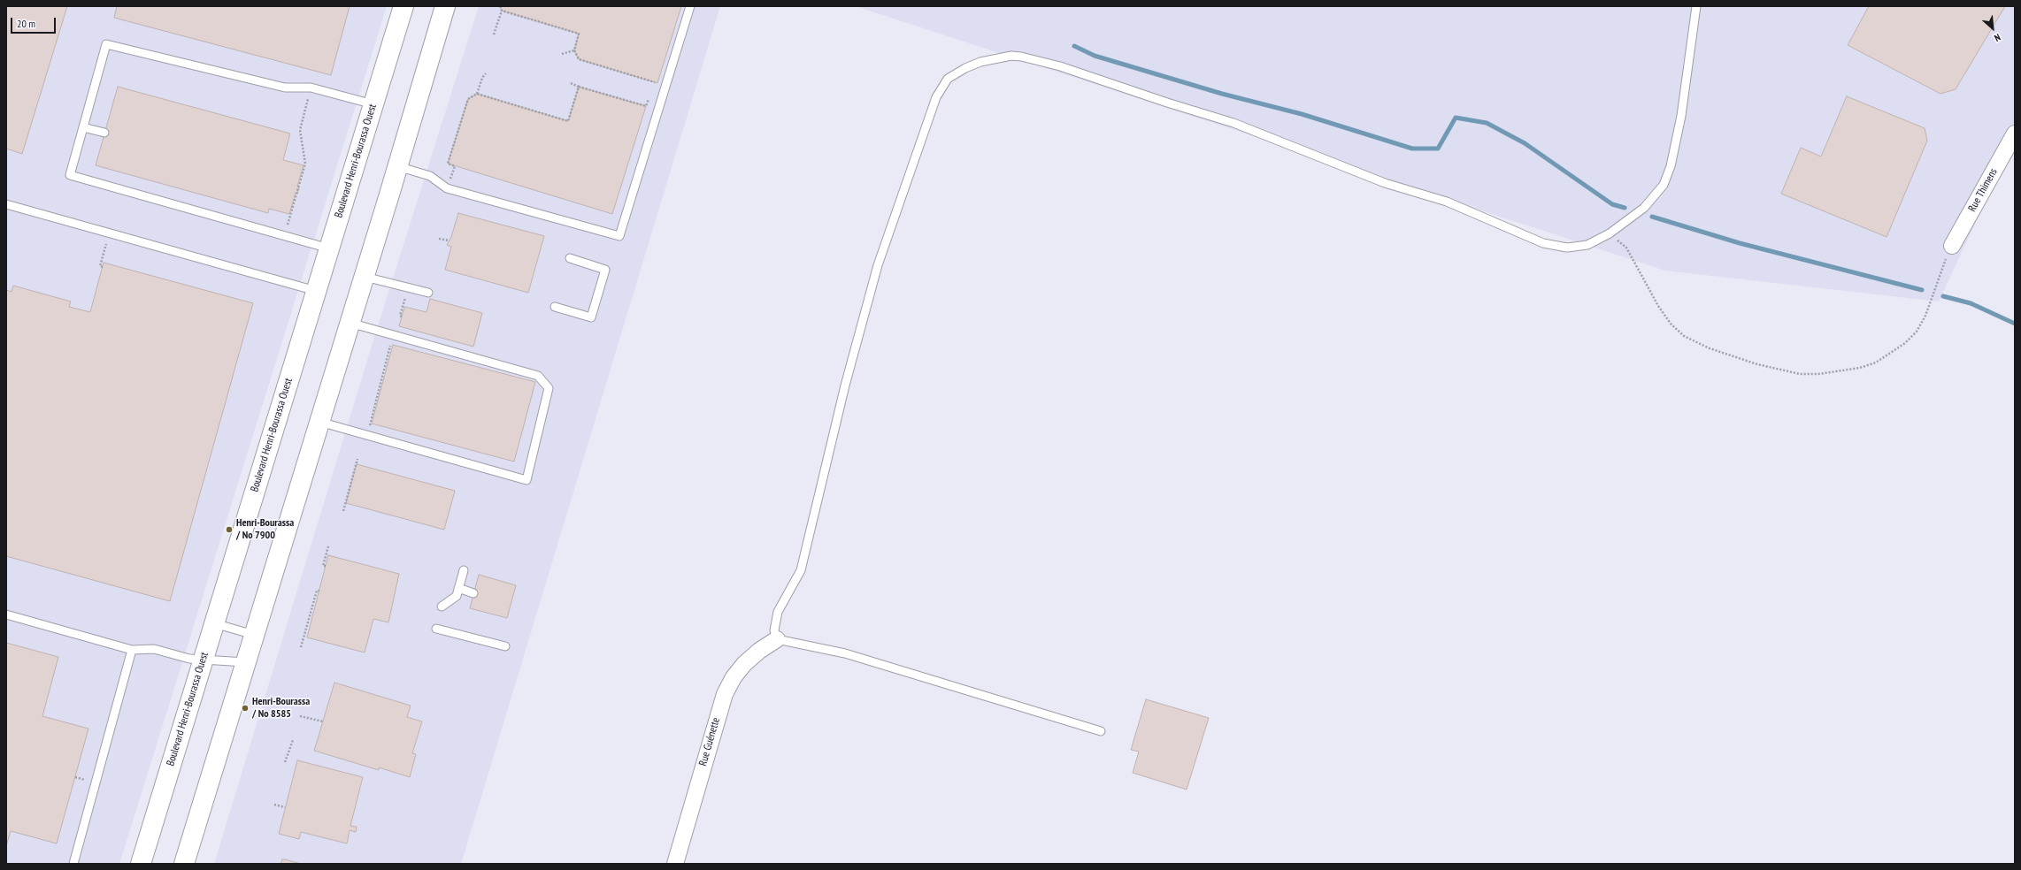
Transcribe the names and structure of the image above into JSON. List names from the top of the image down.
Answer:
{
  "streets": {
    "main road": ["Boulevard Henri-Bourassa Ouest"],
    "street": ["Rue Thimens", "Rue Guénette"]
  },
  "places": ["Henri-Bourassa / No 7900", "Henri-Bourassa / No 8585"],
  "scale_bar": "20 m",
  "north": "bottom right"
}
